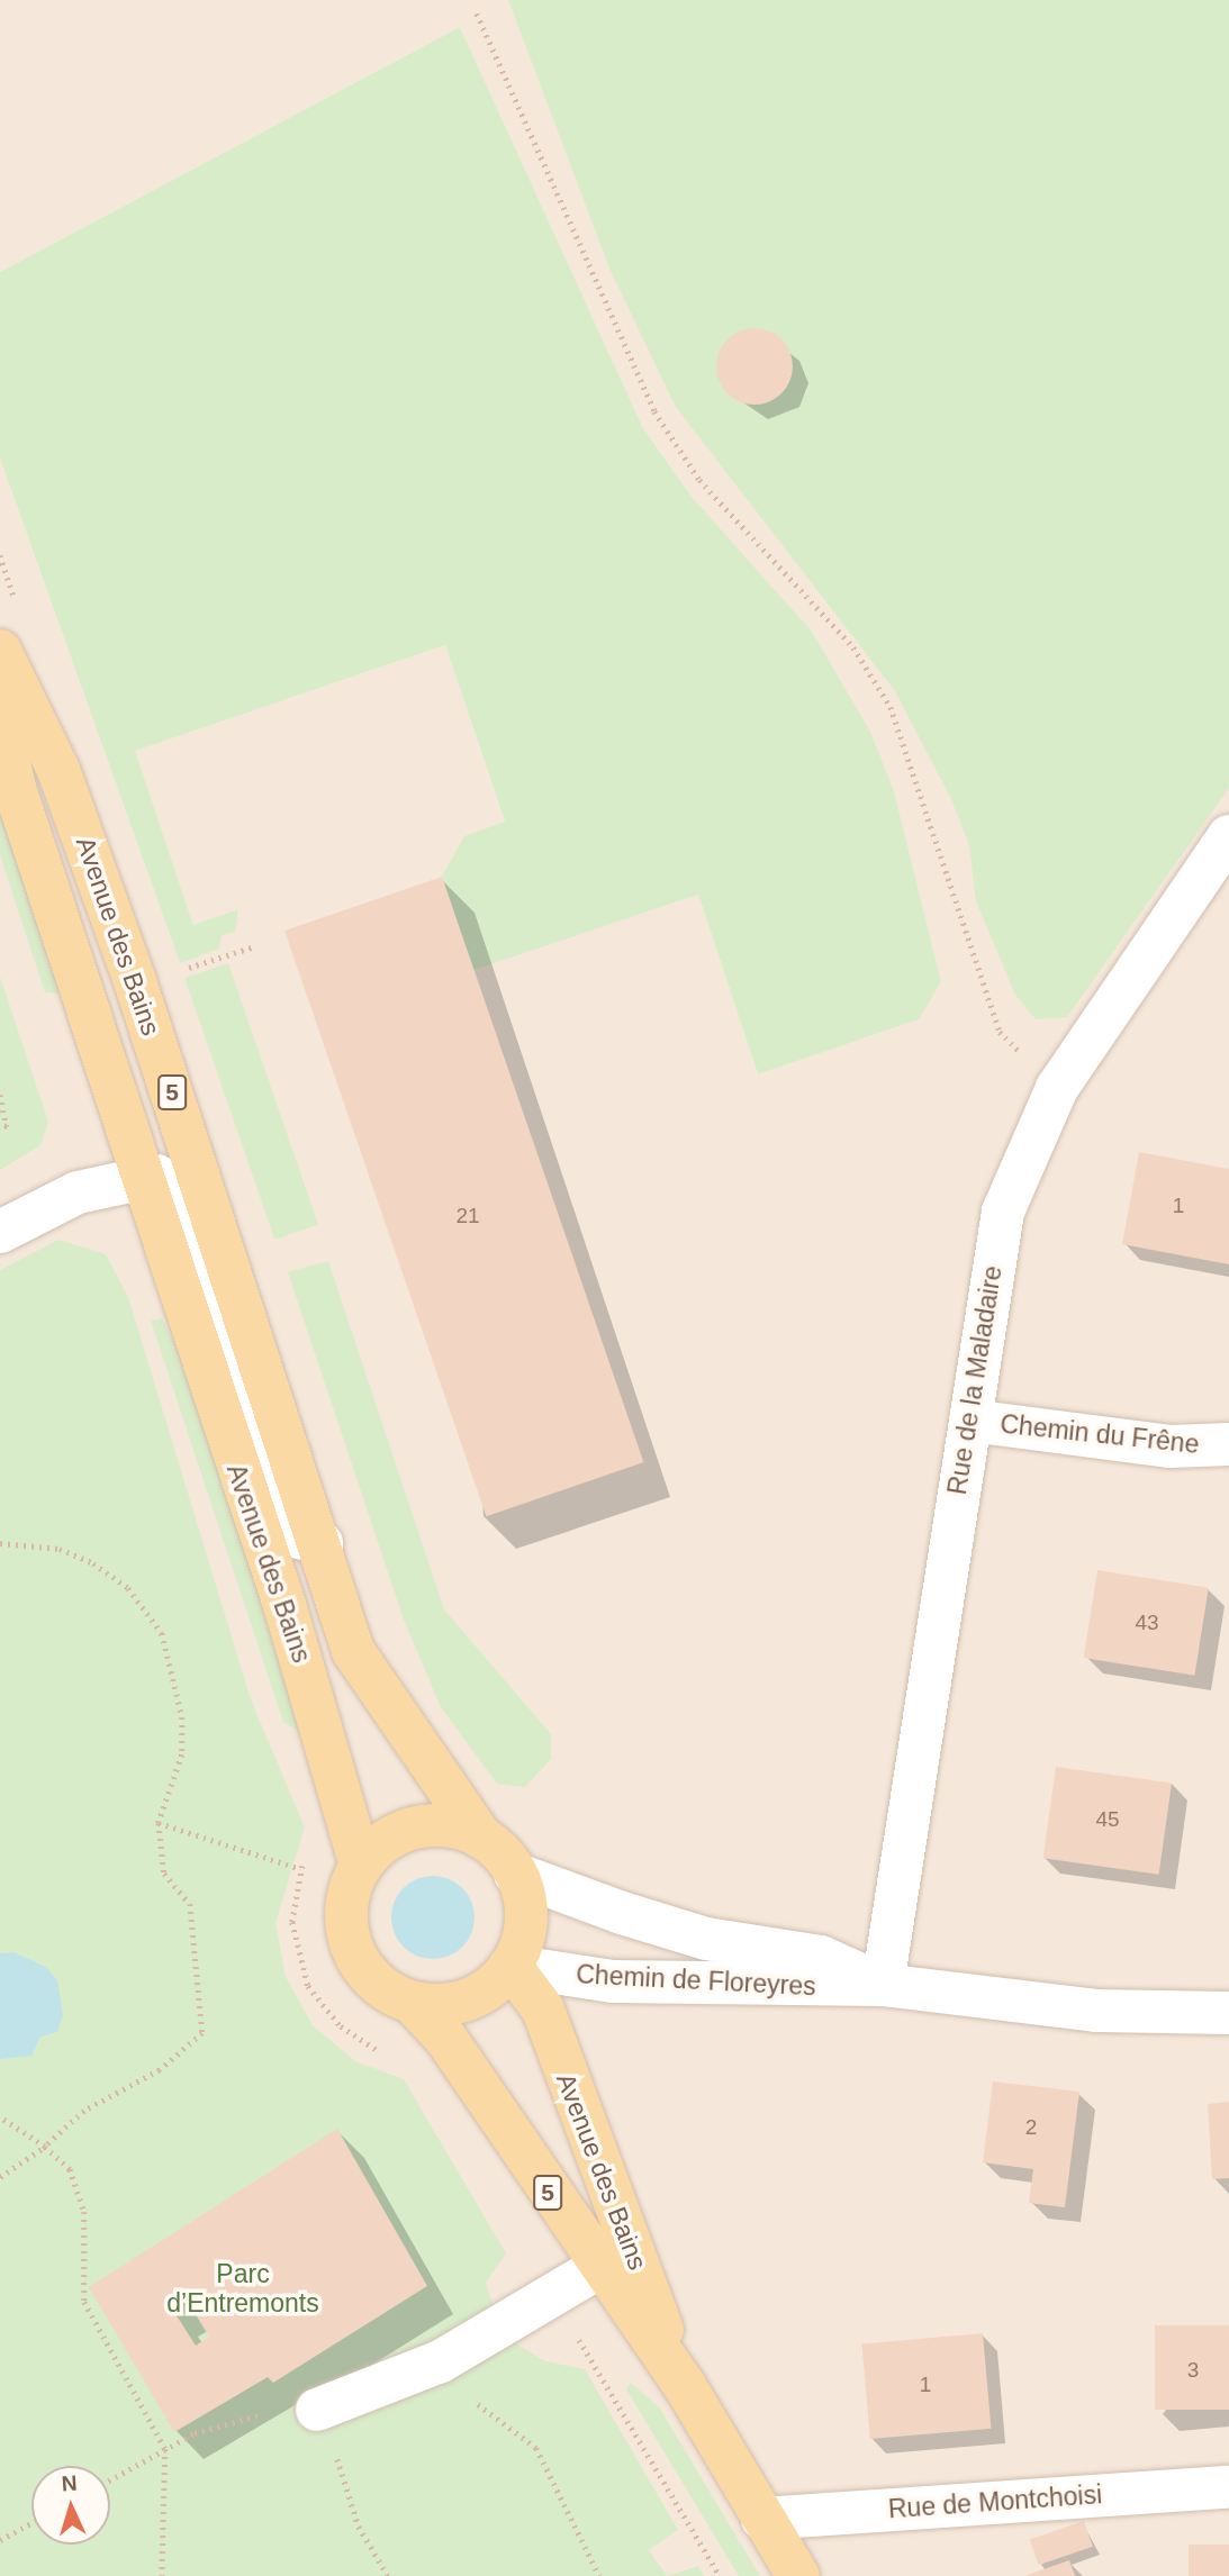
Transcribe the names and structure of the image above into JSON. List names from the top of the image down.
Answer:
{
  "streets": {
    "main road": ["Avenue des Bains", "5"],
    "street": [
      "Rue de la Maladaire",
      "Chemin du Frêne",
      "Chemin de Floreyres",
      "Rue de Montchoisi"
    ]
  },
  "crossings": [
    ["Avenue des Bains", "Chemin de Floreyres"],
    ["Avenue des Bains", "Rue de Montchoisi"],
    ["Rue de la Maladaire", "Chemin du Frêne"],
    ["Rue de la Maladaire", "Chemin de Floreyres"]
  ],
  "parks": ["Parc d’Entremonts"],
  "house_numbers": [
    "1",
    "21",
    "43",
    "45",
    "2",
    "3",
    "1"
  ],
  "north": "top"
}
